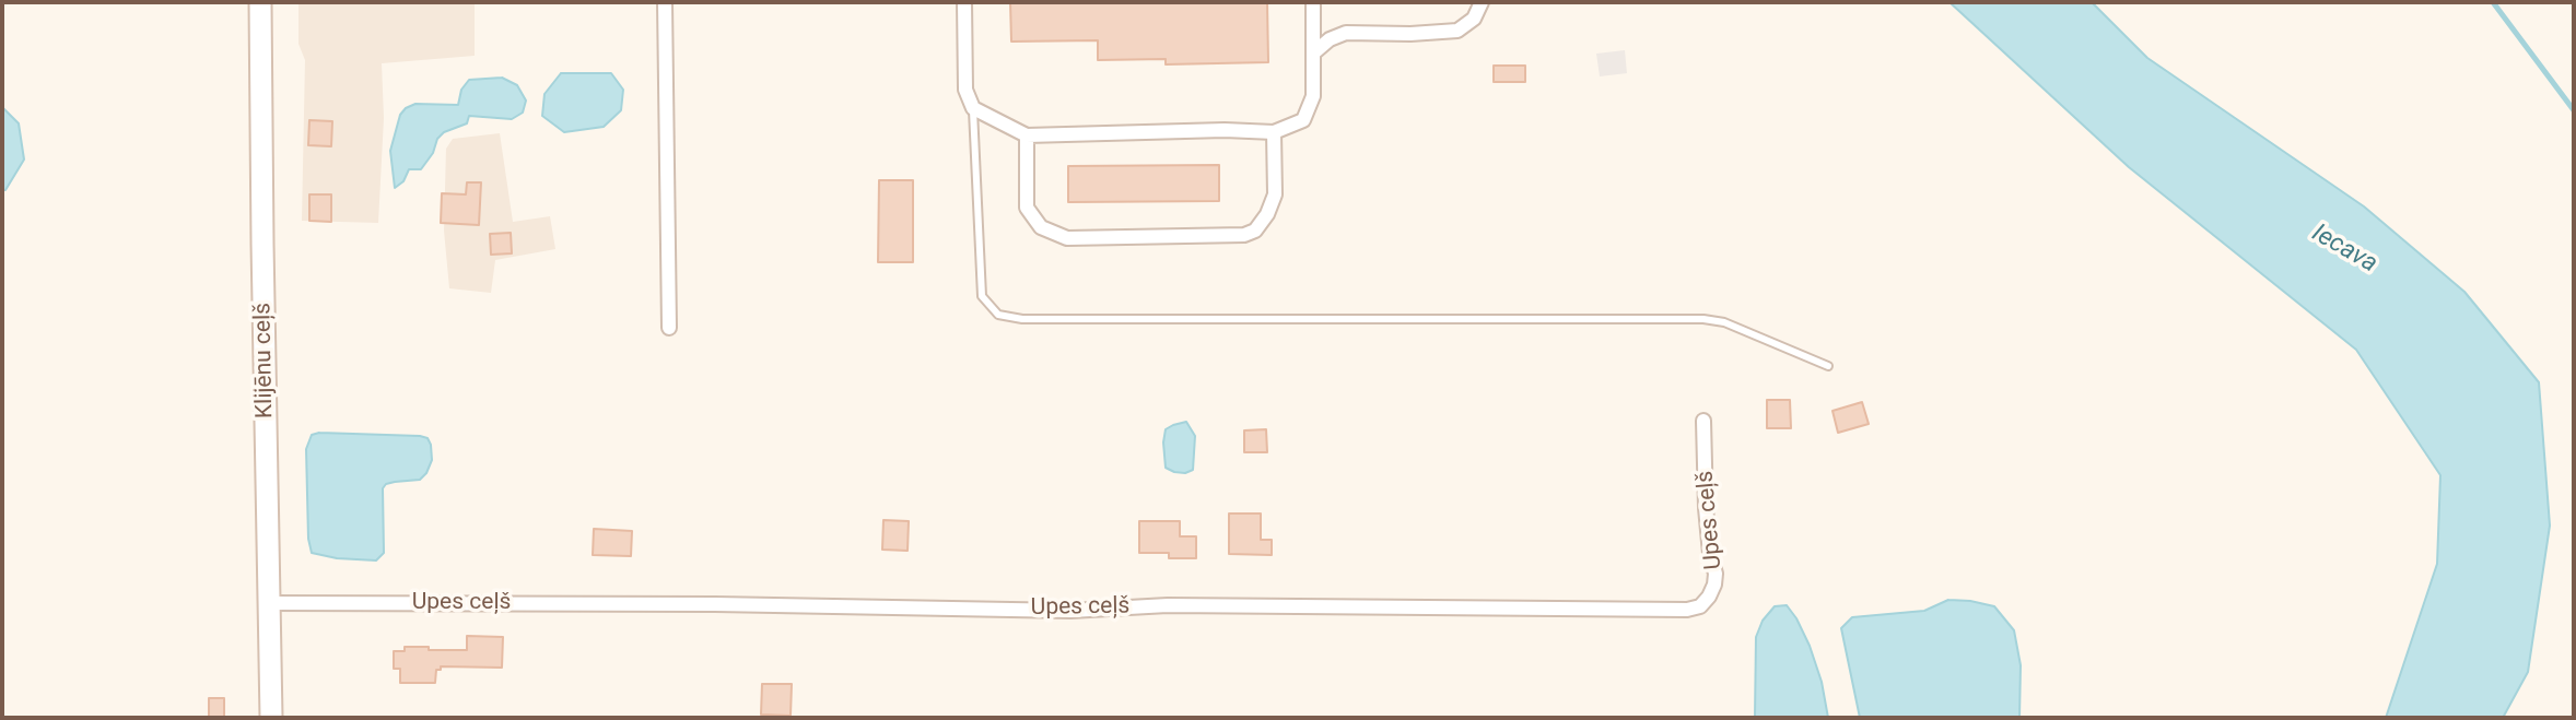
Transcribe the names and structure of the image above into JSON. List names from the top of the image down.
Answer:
{
  "streets": {
    "street": ["Klijēnu ceļš", "Upes ceļš"]
  },
  "crossings": [
    ["Klijēnu ceļš", "Upes ceļš"]
  ],
  "water": ["Iecava"]
}
